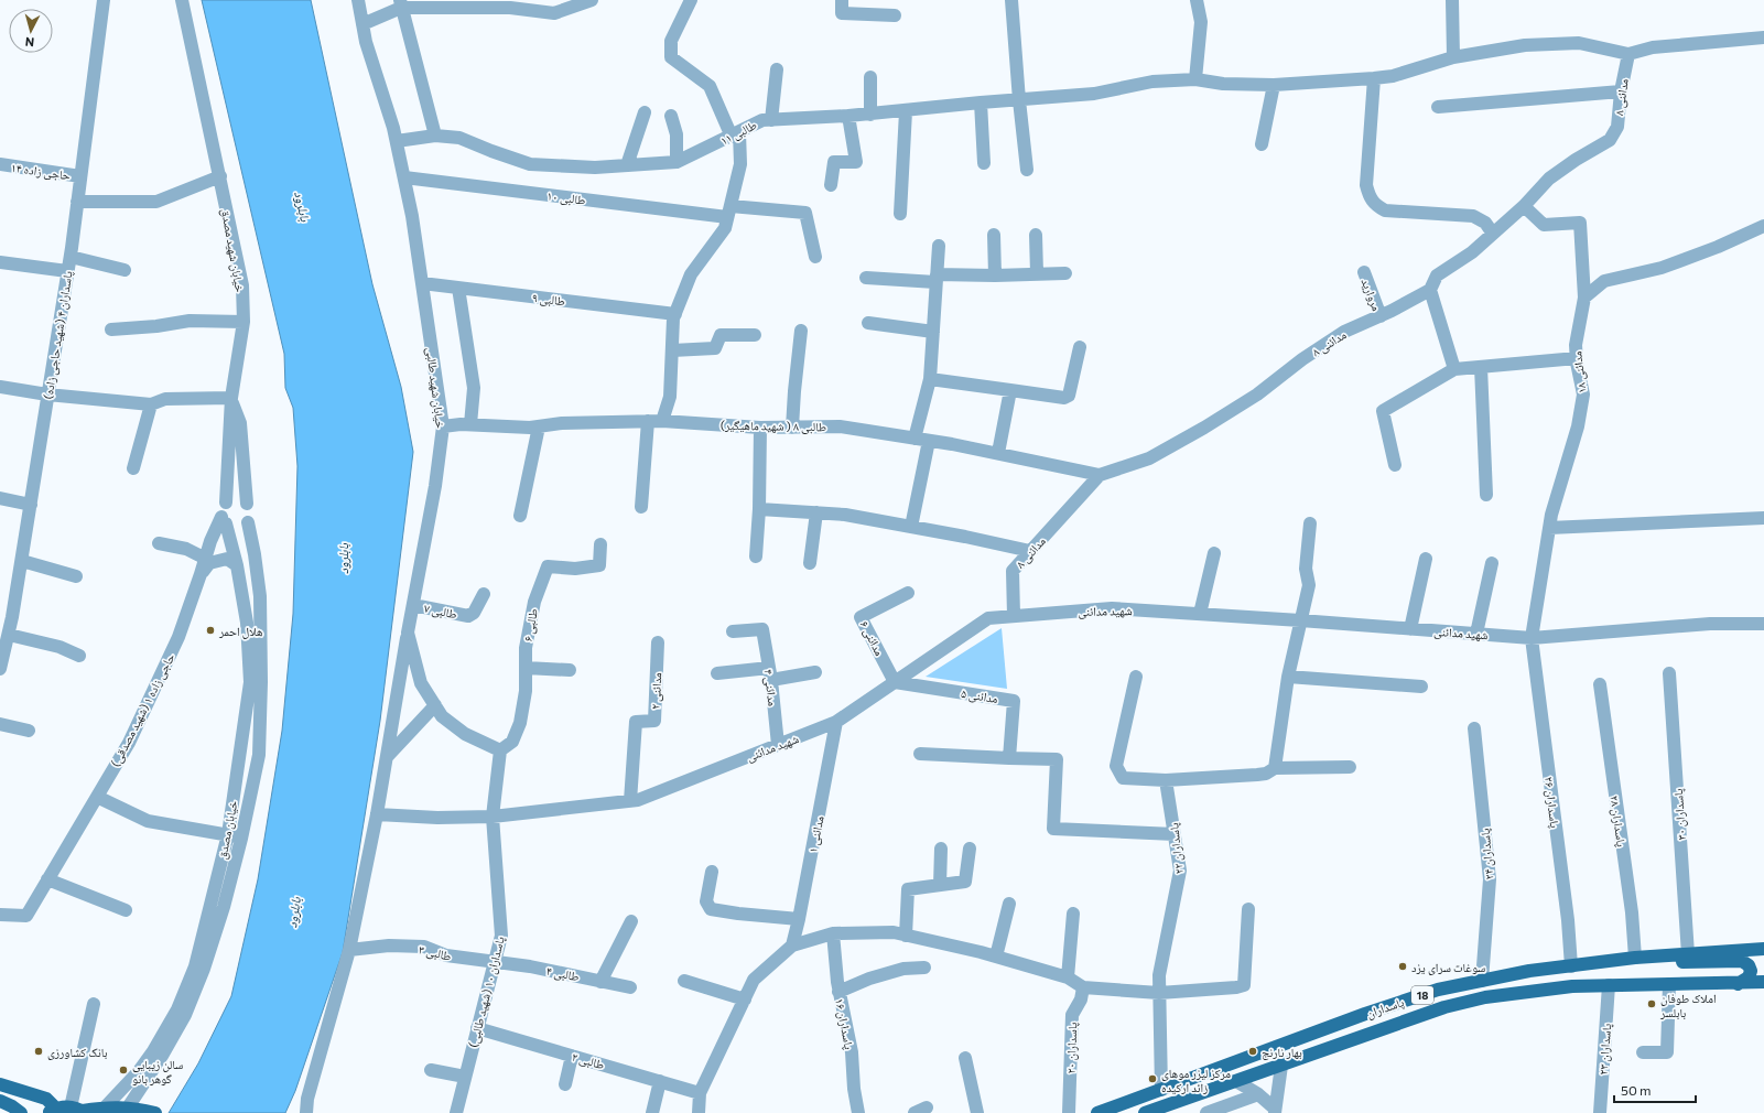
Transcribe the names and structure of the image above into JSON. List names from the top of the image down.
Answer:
{
  "streets": {
    "main road": ["18", "پاسداران"],
    "street": [
      "مدائنی ۸",
      "طالبی ۱۱",
      "حاجی زاده ۱۴",
      "طالبی ۱۰",
      "خیابان شهید مصدق",
      "مروارید",
      "طالبی ۹",
      "پاسداران ۴ (شهید حاجی زاده)",
      "مدائنی ۱۸",
      "خیابان شهید طالبی",
      "طالبی ۸ ( شهید ماهیگیر)",
      "طالبی ۷",
      "شهید مدائنی",
      "طالبی ۶",
      "مدائنی ۶",
      "مدائنی ۴",
      "مدائنی ۲",
      "مدائنی ۵",
      "حاجی زاده ۱ (شهید مصدقی)",
      "پاسداران ۲۶",
      "پاسداران ۳۰",
      "پاسداران ۲۸",
      "خیابان مصدق",
      "مدائنی ۱",
      "پاسداران ۲۲",
      "پاسداران ۲۴",
      "طالبی ۳",
      "طالبی ۴",
      "پاسداران ۱۰ (شهید طالبی)",
      "پاسداران ۱۶",
      "پاسداران ۲۰",
      "پاسداران ۲۳",
      "طالبی ۲"
    ]
  },
  "crossings": [
    ["مدائنی ۸", "طالبی ۱۱"],
    ["مدائنی ۸", "مروارید"],
    ["مدائنی ۸", "مدائنی ۱۸"],
    ["مدائنی ۸", "طالبی ۸ ( شهید ماهیگیر)"],
    ["مدائنی ۸", "شهید مدائنی"],
    ["طالبی ۱۱", "خیابان شهید طالبی"],
    ["حاجی زاده ۱۴", "پاسداران ۴ (شهید حاجی زاده)"],
    ["طالبی ۱۰", "خیابان شهید طالبی"],
    ["خیابان شهید مصدق", "حاجی زاده ۱ (شهید مصدقی)"],
    ["خیابان شهید مصدق", "خیابان مصدق"],
    ["طالبی ۹", "خیابان شهید طالبی"],
    ["مدائنی ۱۸", "شهید مدائنی"],
    ["مدائنی ۱۸", "پاسداران ۲۶"],
    ["خیابان شهید طالبی", "طالبی ۸ ( شهید ماهیگیر)"],
    ["خیابان شهید طالبی", "طالبی ۷"],
    ["خیابان شهید طالبی", "طالبی ۶"],
    ["شهید مدائنی", "مدائنی ۶"],
    ["شهید مدائنی", "مدائنی ۴"],
    ["شهید مدائنی", "مدائنی ۲"],
    ["شهید مدائنی", "مدائنی ۵"],
    ["شهید مدائنی", "پاسداران ۲۶"],
    ["شهید مدائنی", "مدائنی ۱"],
    ["شهید مدائنی", "پاسداران ۱۰ (شهید طالبی)"],
    ["مدائنی ۶", "مدائنی ۵"],
    ["حاجی زاده ۱ (شهید مصدقی)", "خیابان مصدق"],
    ["پاسداران ۲۶", "پاسداران"],
    ["پاسداران ۳۰", "پاسداران"],
    ["پاسداران ۲۸", "پاسداران"],
    ["پاسداران ۲۲", "پاسداران"],
    ["پاسداران ۲۴", "پاسداران"],
    ["طالبی ۳", "طالبی ۴"],
    ["طالبی ۳", "پاسداران ۱۰ (شهید طالبی)"],
    ["طالبی ۴", "پاسداران ۱۰ (شهید طالبی)"],
    ["پاسداران ۱۰ (شهید طالبی)", "طالبی ۲"],
    ["پاسداران", "پاسداران ۲۳"]
  ],
  "water": ["بابلرود"],
  "places": [
    "هلال احمر",
    "سوغات سرای یزد",
    "املاک طوفان بابلسر",
    "بانک کشاورزی",
    "بهار نارنج",
    "سالن زیبایی گوهر بانو",
    "مرکز لیزر موهای زائد ارکیده"
  ],
  "scale_bar": "50 m",
  "north": "bottom"
}
